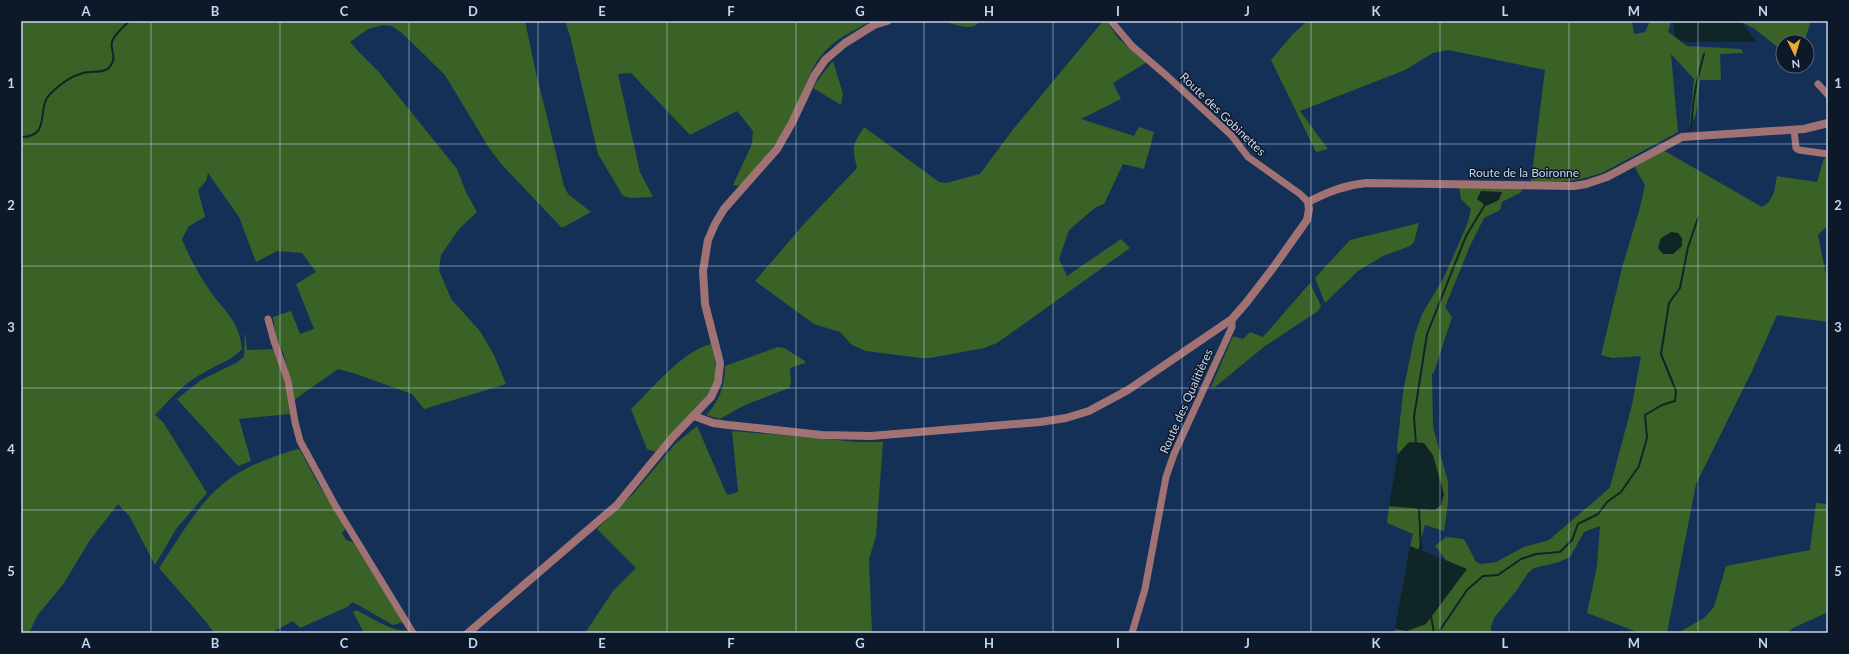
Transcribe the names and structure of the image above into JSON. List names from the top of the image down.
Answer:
{
  "streets": {
    "street": ["Route des Gobinettes", "Route de la Boironne", "Route des Qualitières"]
  },
  "crossings": [
    ["Route des Gobinettes", "Route de la Boironne"],
    ["Route des Gobinettes", "Route des Qualitières"],
    ["Route de la Boironne", "Route des Qualitières"]
  ],
  "north": "bottom",
  "grid": {
    "columns": [
      "A",
      "B",
      "C",
      "D",
      "E",
      "F",
      "G",
      "H",
      "I",
      "J",
      "K",
      "L",
      "M",
      "N"
    ],
    "rows": [
      "1",
      "2",
      "3",
      "4",
      "5"
    ]
  }
}
